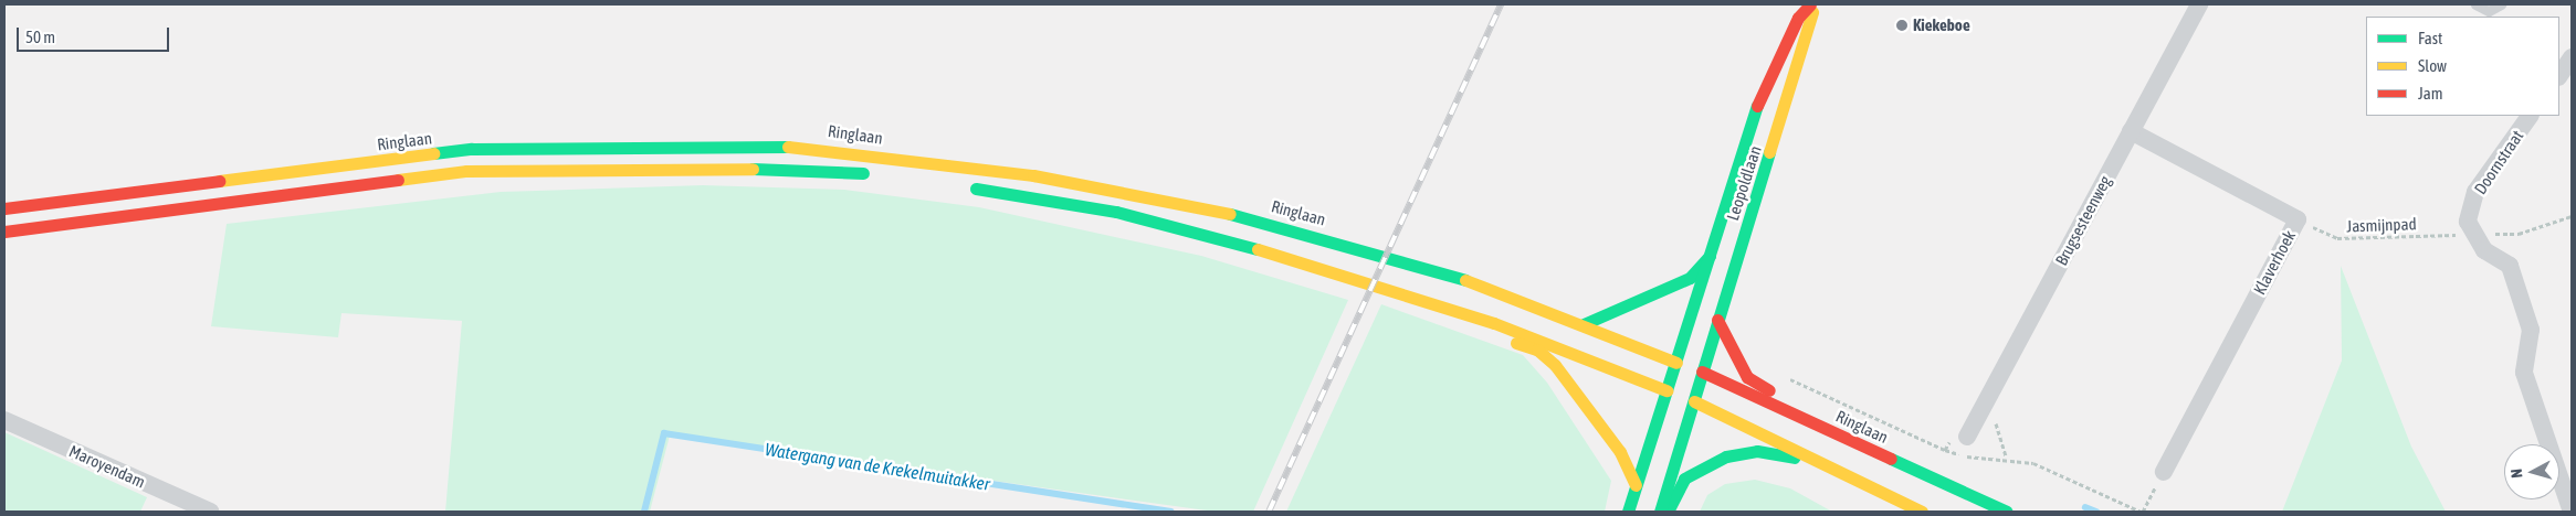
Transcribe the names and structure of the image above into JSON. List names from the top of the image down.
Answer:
{
  "streets": {
    "main road": ["Ringlaan", "Leopoldlaan"],
    "street": [
      "Doornstraat",
      "Brugsesteenweg",
      "Klaverhoek",
      "Maroyendam"
    ],
    "path": ["Jasmijnpad"]
  },
  "crossings": [
    ["Ringlaan", "Leopoldlaan"],
    ["Doornstraat", "Jasmijnpad"],
    ["Brugsesteenweg", "Klaverhoek"],
    ["Jasmijnpad", "Klaverhoek"]
  ],
  "water": ["Watergang van de Krekelmuitakker"],
  "places": ["Kiekeboe"],
  "legend": ["Fast", "Slow", "Jam"],
  "scale_bar": "50 m",
  "north": "left"
}
